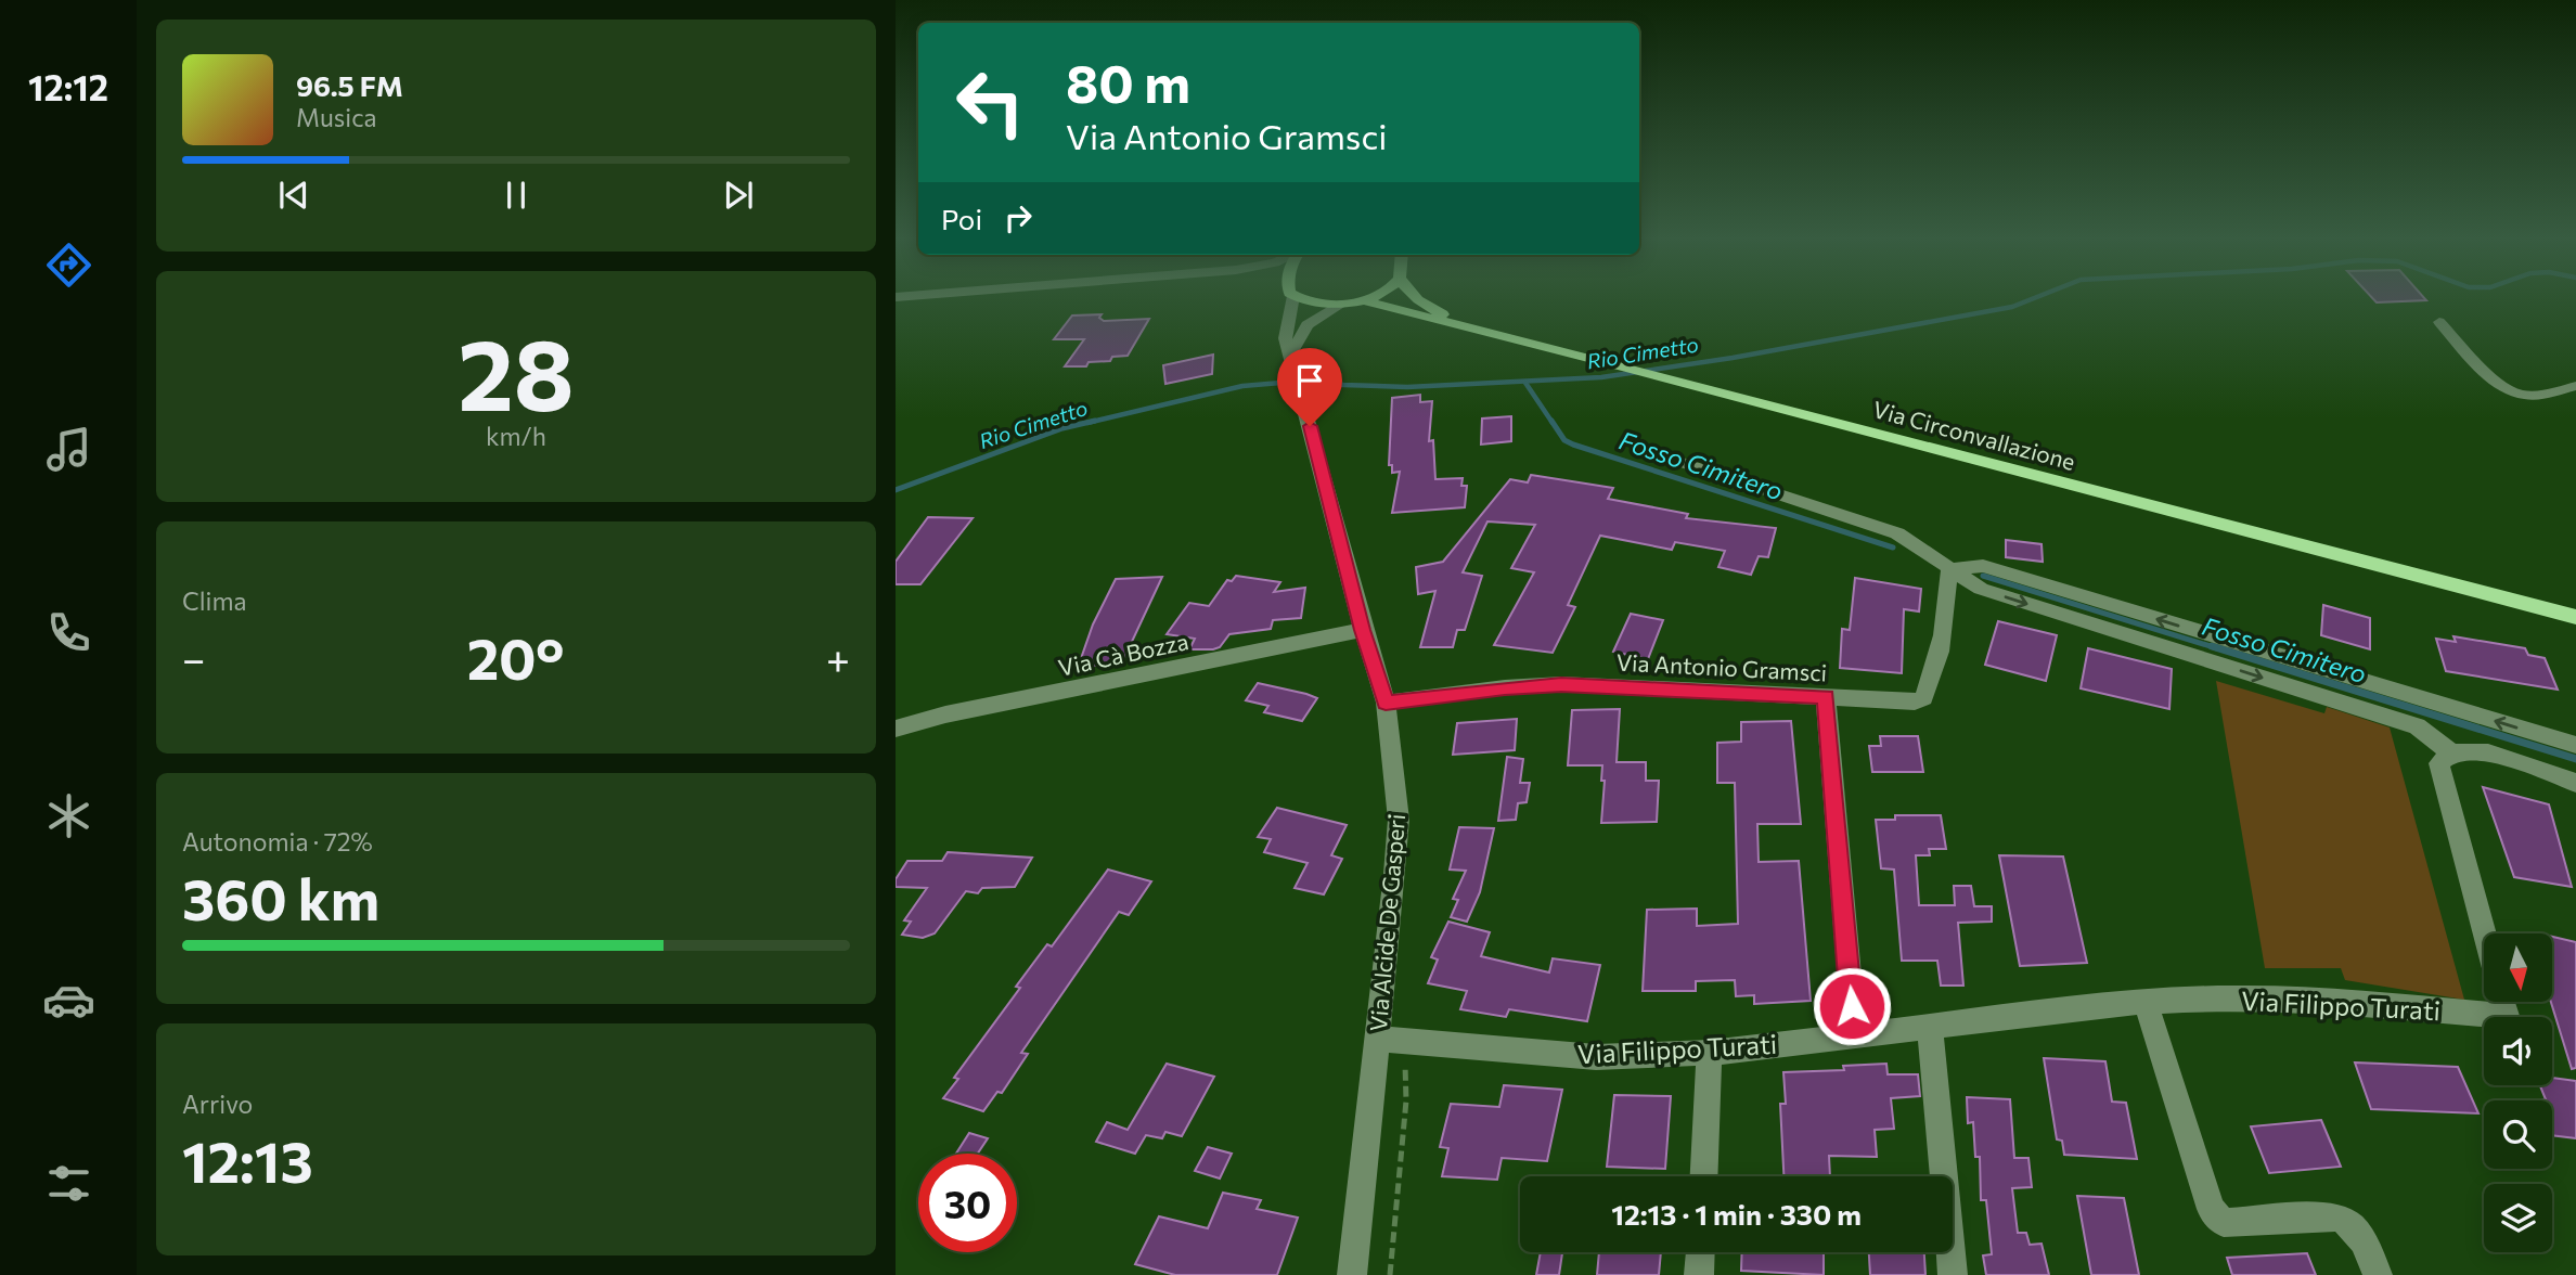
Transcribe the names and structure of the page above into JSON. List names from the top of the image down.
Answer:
{
  "streets": {
    "main road": ["Via Circonvallazione"],
    "street": [
      "Via Cà Bozza",
      "Via Antonio Gramsci",
      "Via Alcide De Gasperi",
      "Via Filippo Turati"
    ]
  },
  "crossings": [
    ["Via Cà Bozza", "Via Alcide De Gasperi"],
    ["Via Antonio Gramsci", "Via Alcide De Gasperi"],
    ["Via Alcide De Gasperi", "Via Filippo Turati"]
  ],
  "water": ["Rio Cimetto", "Fosso Cimitero"],
  "north": "bottom",
  "page": {
    "tabs": "12:12",
    "turn": ["80 m", "Via Antonio Gramsci"],
    "song": ["96.5 FM", "Musica"],
    "then": "Poi",
    "tile": [
      ["28", "km/h"],
      "Clima",
      ["Autonomia · 72%", "360 km"],
      ["Arrivo", "12:13"]
    ],
    "heat": ["−", "20°", "+"],
    "limit": "30",
    "trip": "12:13 · 1 min · 330 m"
  }
}
